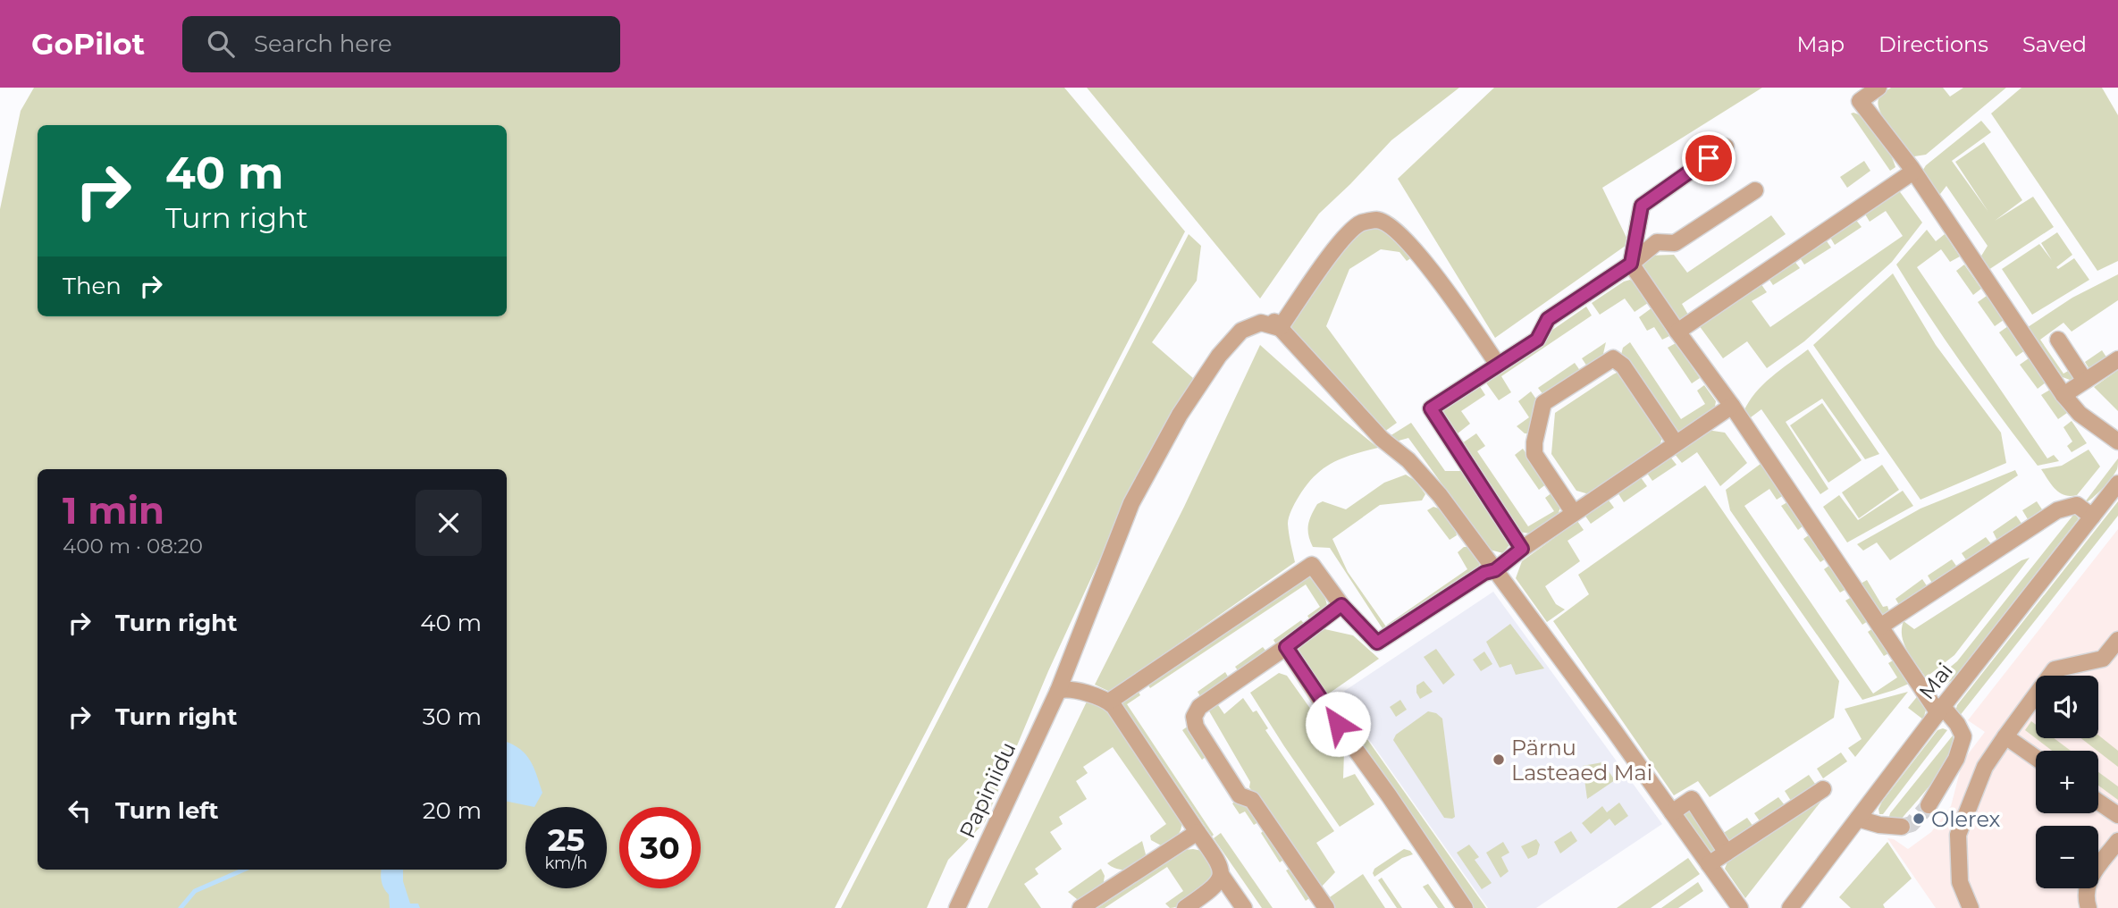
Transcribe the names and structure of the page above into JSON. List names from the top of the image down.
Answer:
{
  "streets": {
    "street": ["Mai", "Papiniidu"]
  },
  "places": ["Pärnu Lasteaed Mai", "Olerex"],
  "page": {
    "header": "GoPilot",
    "search": "Search here",
    "nav": ["Map", "Directions", "Saved"],
    "turn": ["40 m", "Turn right"],
    "then": "Then",
    "heading": ["1 min", "400 m · 08:20"],
    "list": [
      {
        "name": "Turn right",
        "value": "40 m"
      },
      {
        "name": "Turn right",
        "value": "30 m"
      },
      {
        "name": "Turn left",
        "value": "20 m"
      }
    ],
    "map_buttons": ["+", "−"],
    "speed": "25 km/h",
    "limit": "30"
  }
}
